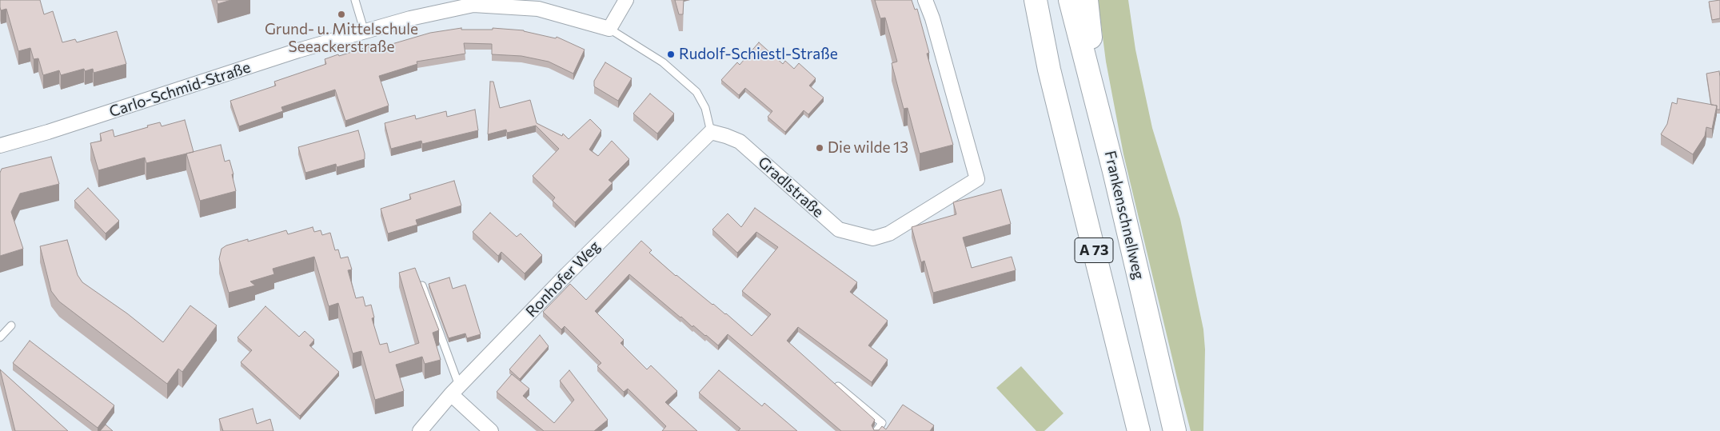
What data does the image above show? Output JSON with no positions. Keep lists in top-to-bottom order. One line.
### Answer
{"streets":{"highway":["Frankenschnellweg","A 73"],"street":["Carlo-Schmid-Straße","Gradlstraße","Ronhofer Weg"]},"crossings":[["Carlo-Schmid-Straße","Gradlstraße"],["Carlo-Schmid-Straße","Ronhofer Weg"],["Gradlstraße","Ronhofer Weg"]],"places":["Grund- u. Mittelschule Seeackerstraße","Rudolf-Schiestl-Straße","Die wilde 13"]}
